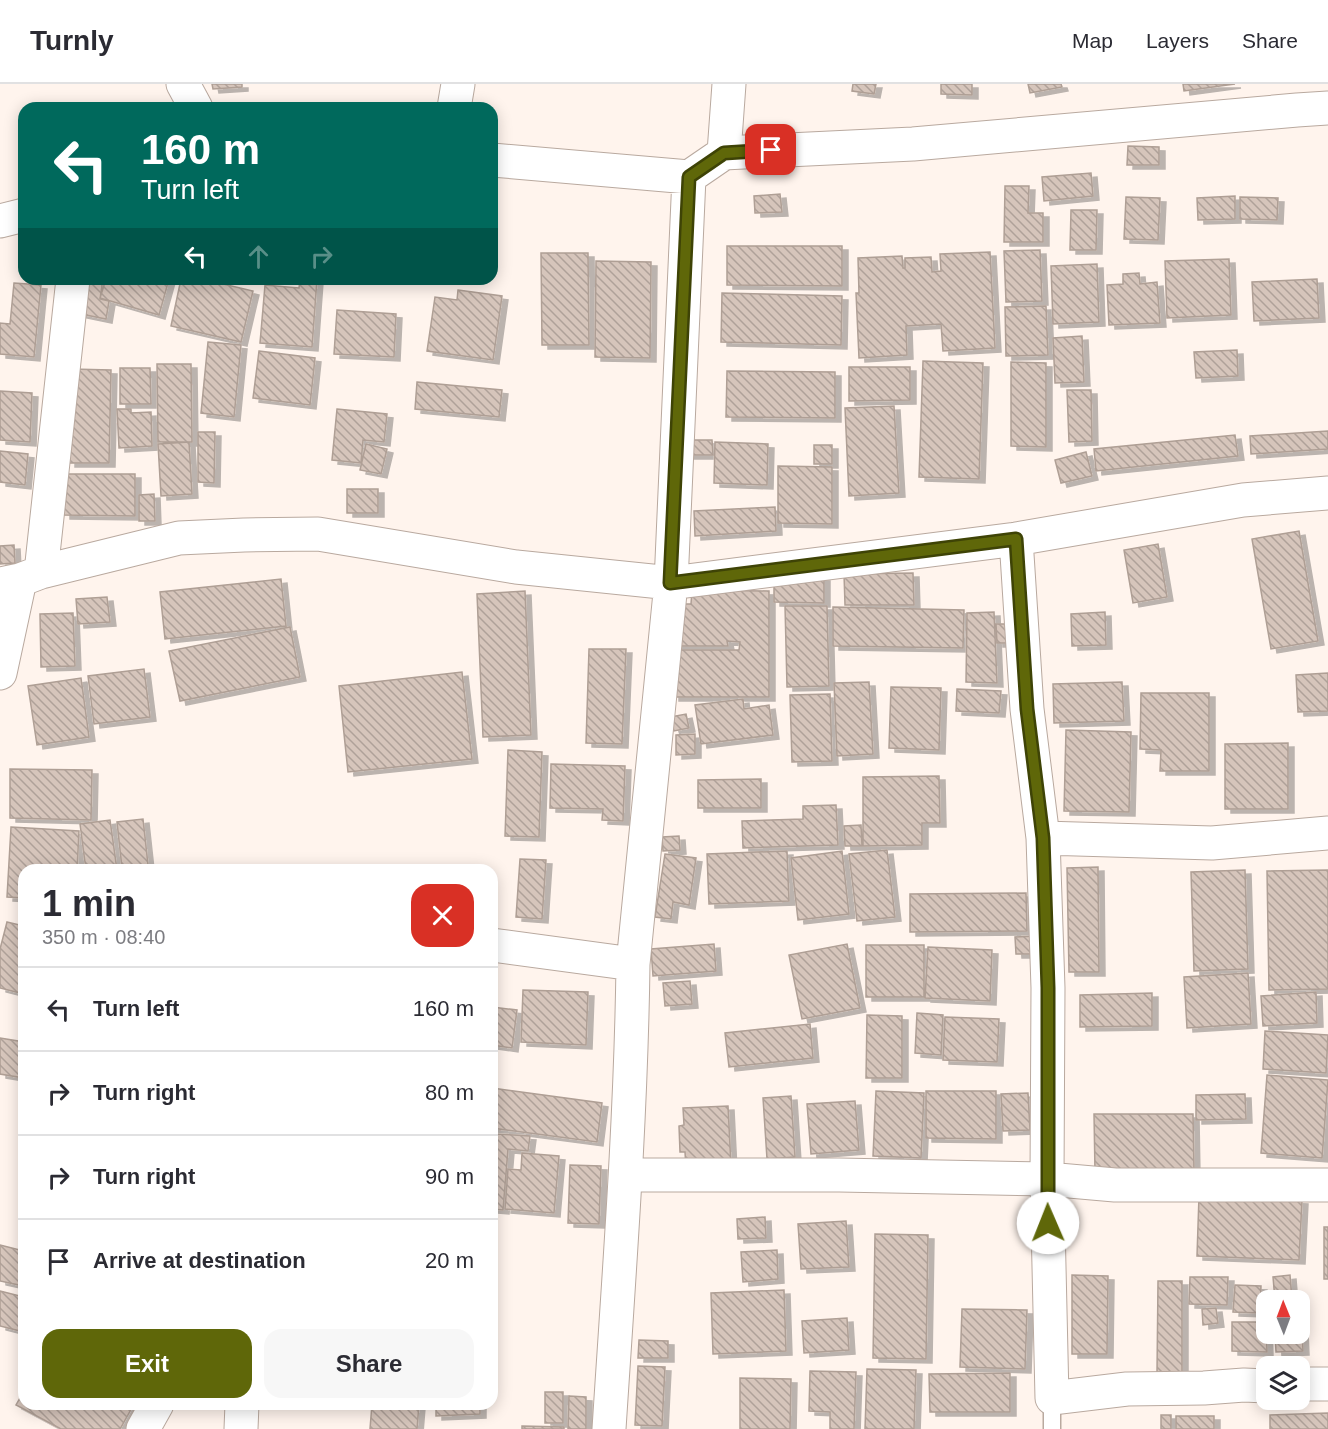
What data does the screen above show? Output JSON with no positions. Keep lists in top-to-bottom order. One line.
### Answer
{"north":"top","page":{"header":"Turnly","nav":["Map","Layers","Share"],"turn":["160 m","Turn left"],"heading":["1 min","350 m · 08:40"],"list":[{"name":"Turn left","value":"160 m"},{"name":"Turn right","value":"80 m"},{"name":"Turn right","value":"90 m"},{"name":"Arrive at destination","value":"20 m"}],"buttons":["Exit","Share"]}}
